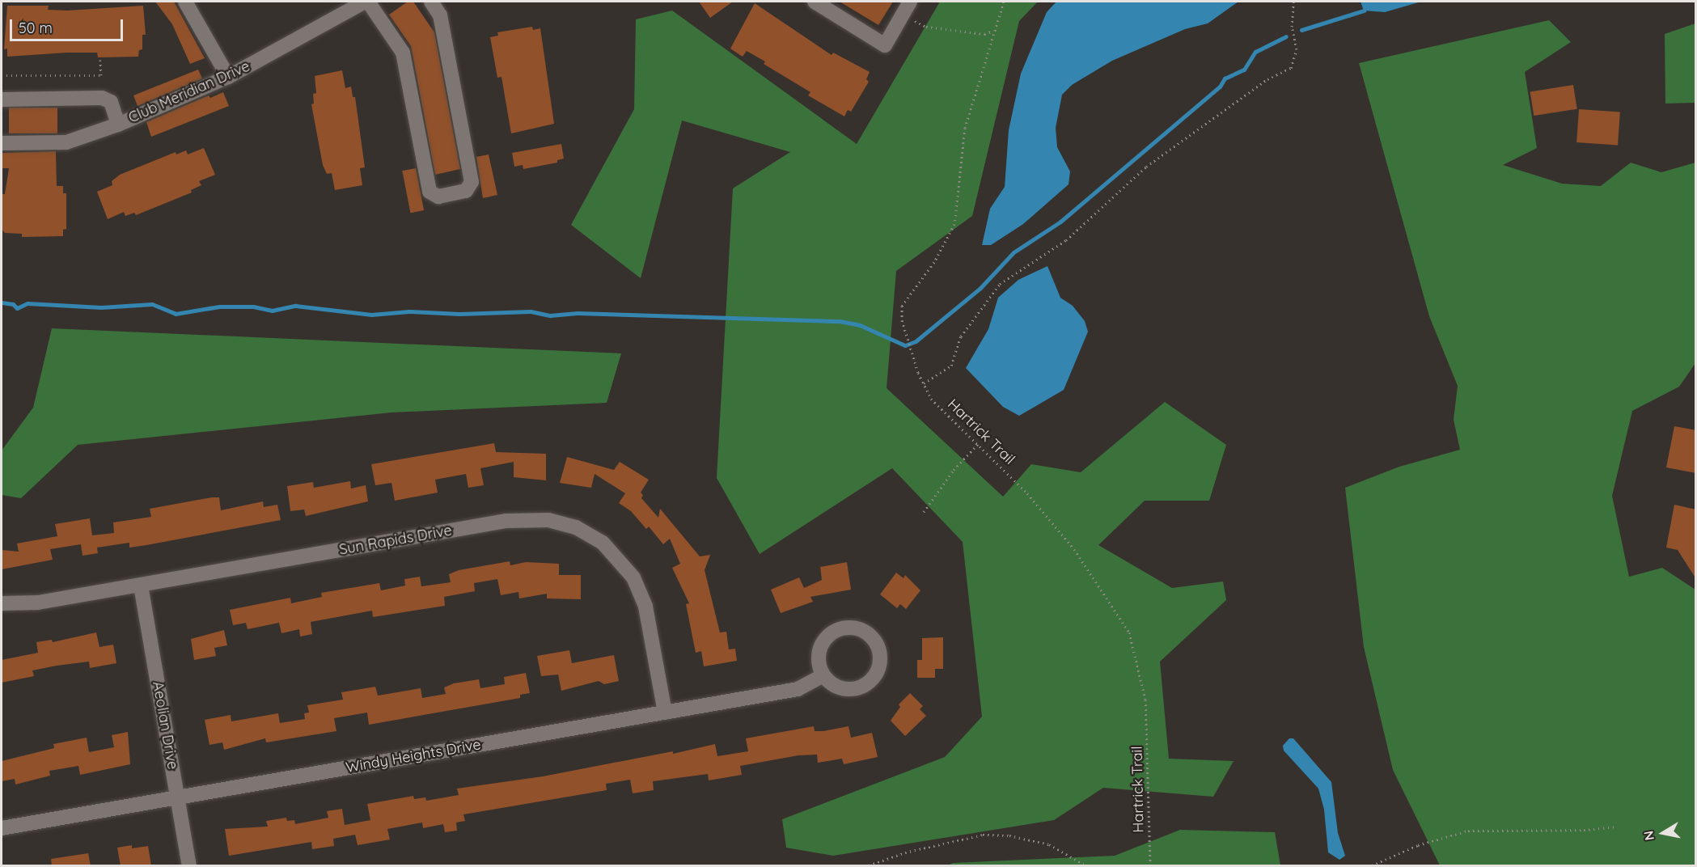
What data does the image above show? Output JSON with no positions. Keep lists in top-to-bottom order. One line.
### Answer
{"streets":{"street":["Club Meridian Drive","Sun Rapids Drive","Aeolian Drive","Windy Heights Drive"],"path":["Hartrick Trail"]},"crossings":[["Sun Rapids Drive","Aeolian Drive"],["Sun Rapids Drive","Windy Heights Drive"],["Aeolian Drive","Windy Heights Drive"]],"scale_bar":"50 m","north":"left"}
